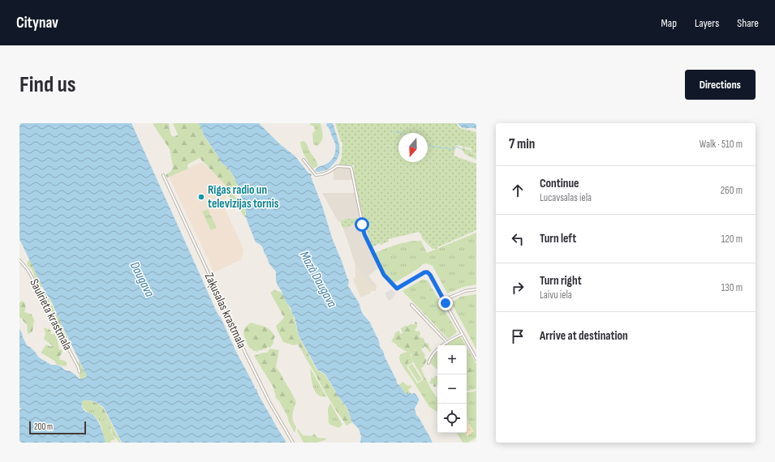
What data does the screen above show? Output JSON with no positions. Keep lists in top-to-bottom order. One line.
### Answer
{"streets":{"street":["Zaķusalas krastmala","Saulrieta krastmala"]},"water":["Daugava","Mazā Daugava"],"places":["Rīgas radio un televīzijas tornis"],"scale_bar":"200 m","north":"bottom","page":{"header":"Citynav","nav":["Map","Layers","Share"],"buttons":"Directions","title":"Find us","heading":["7 min","Walk · 510 m"],"list":[["Continue","Lucavsalas iela","260 m"],["Turn left","120 m"],["Turn right","Laivu iela","130 m"],"Arrive at destination"],"map_buttons":["+","−"],"scale":"200 m"}}
